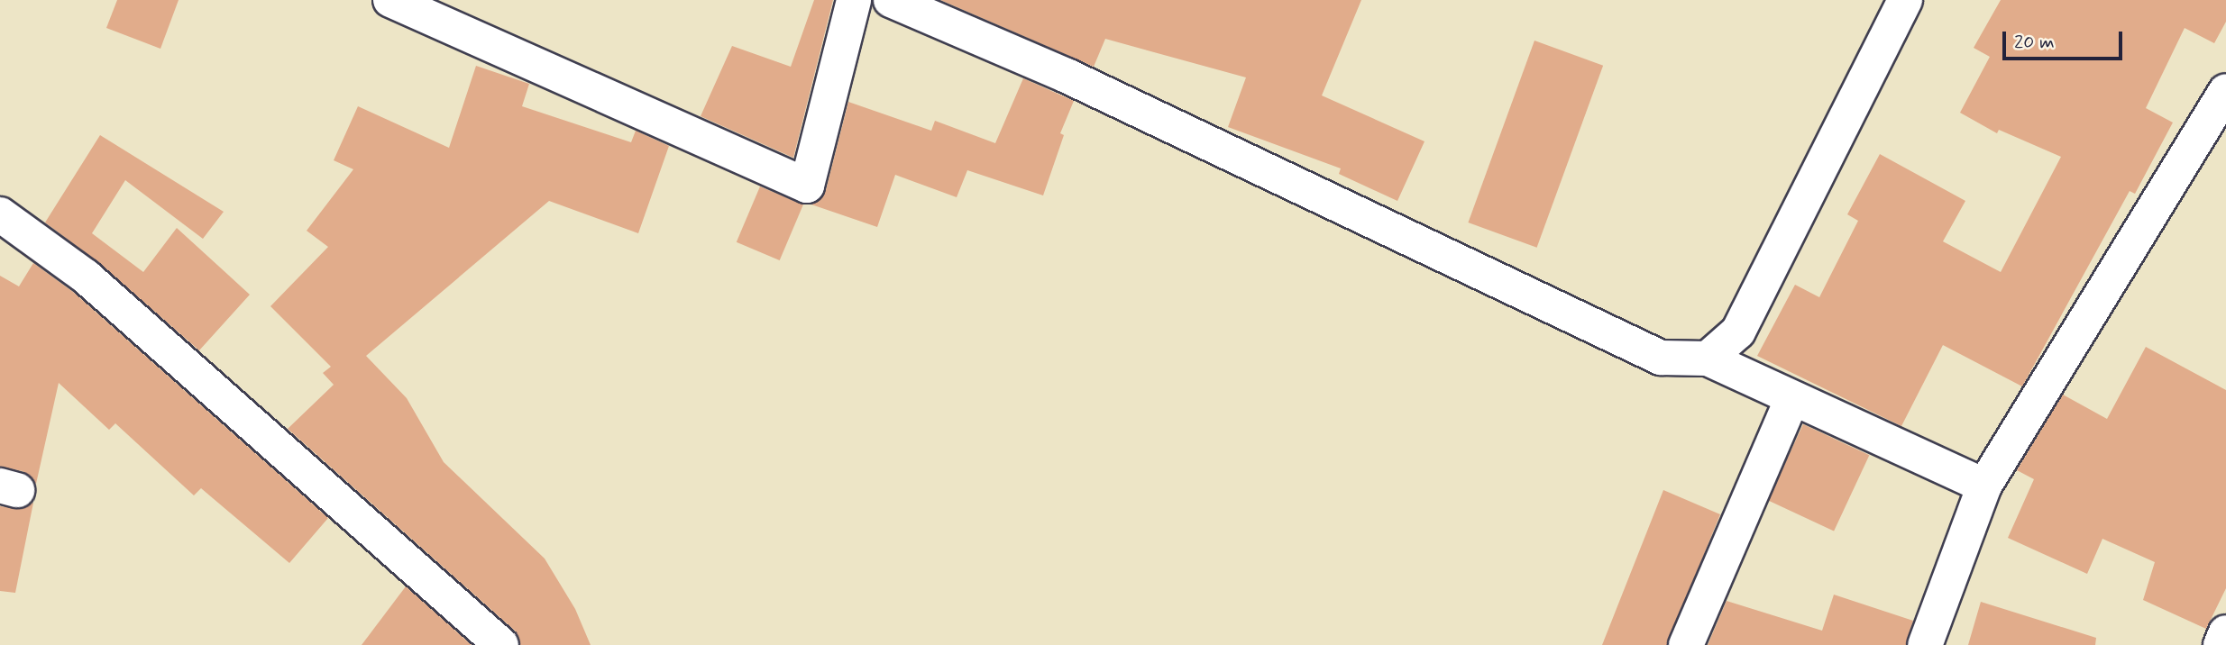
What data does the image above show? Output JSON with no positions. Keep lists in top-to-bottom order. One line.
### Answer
{"scale_bar":"20 m"}
